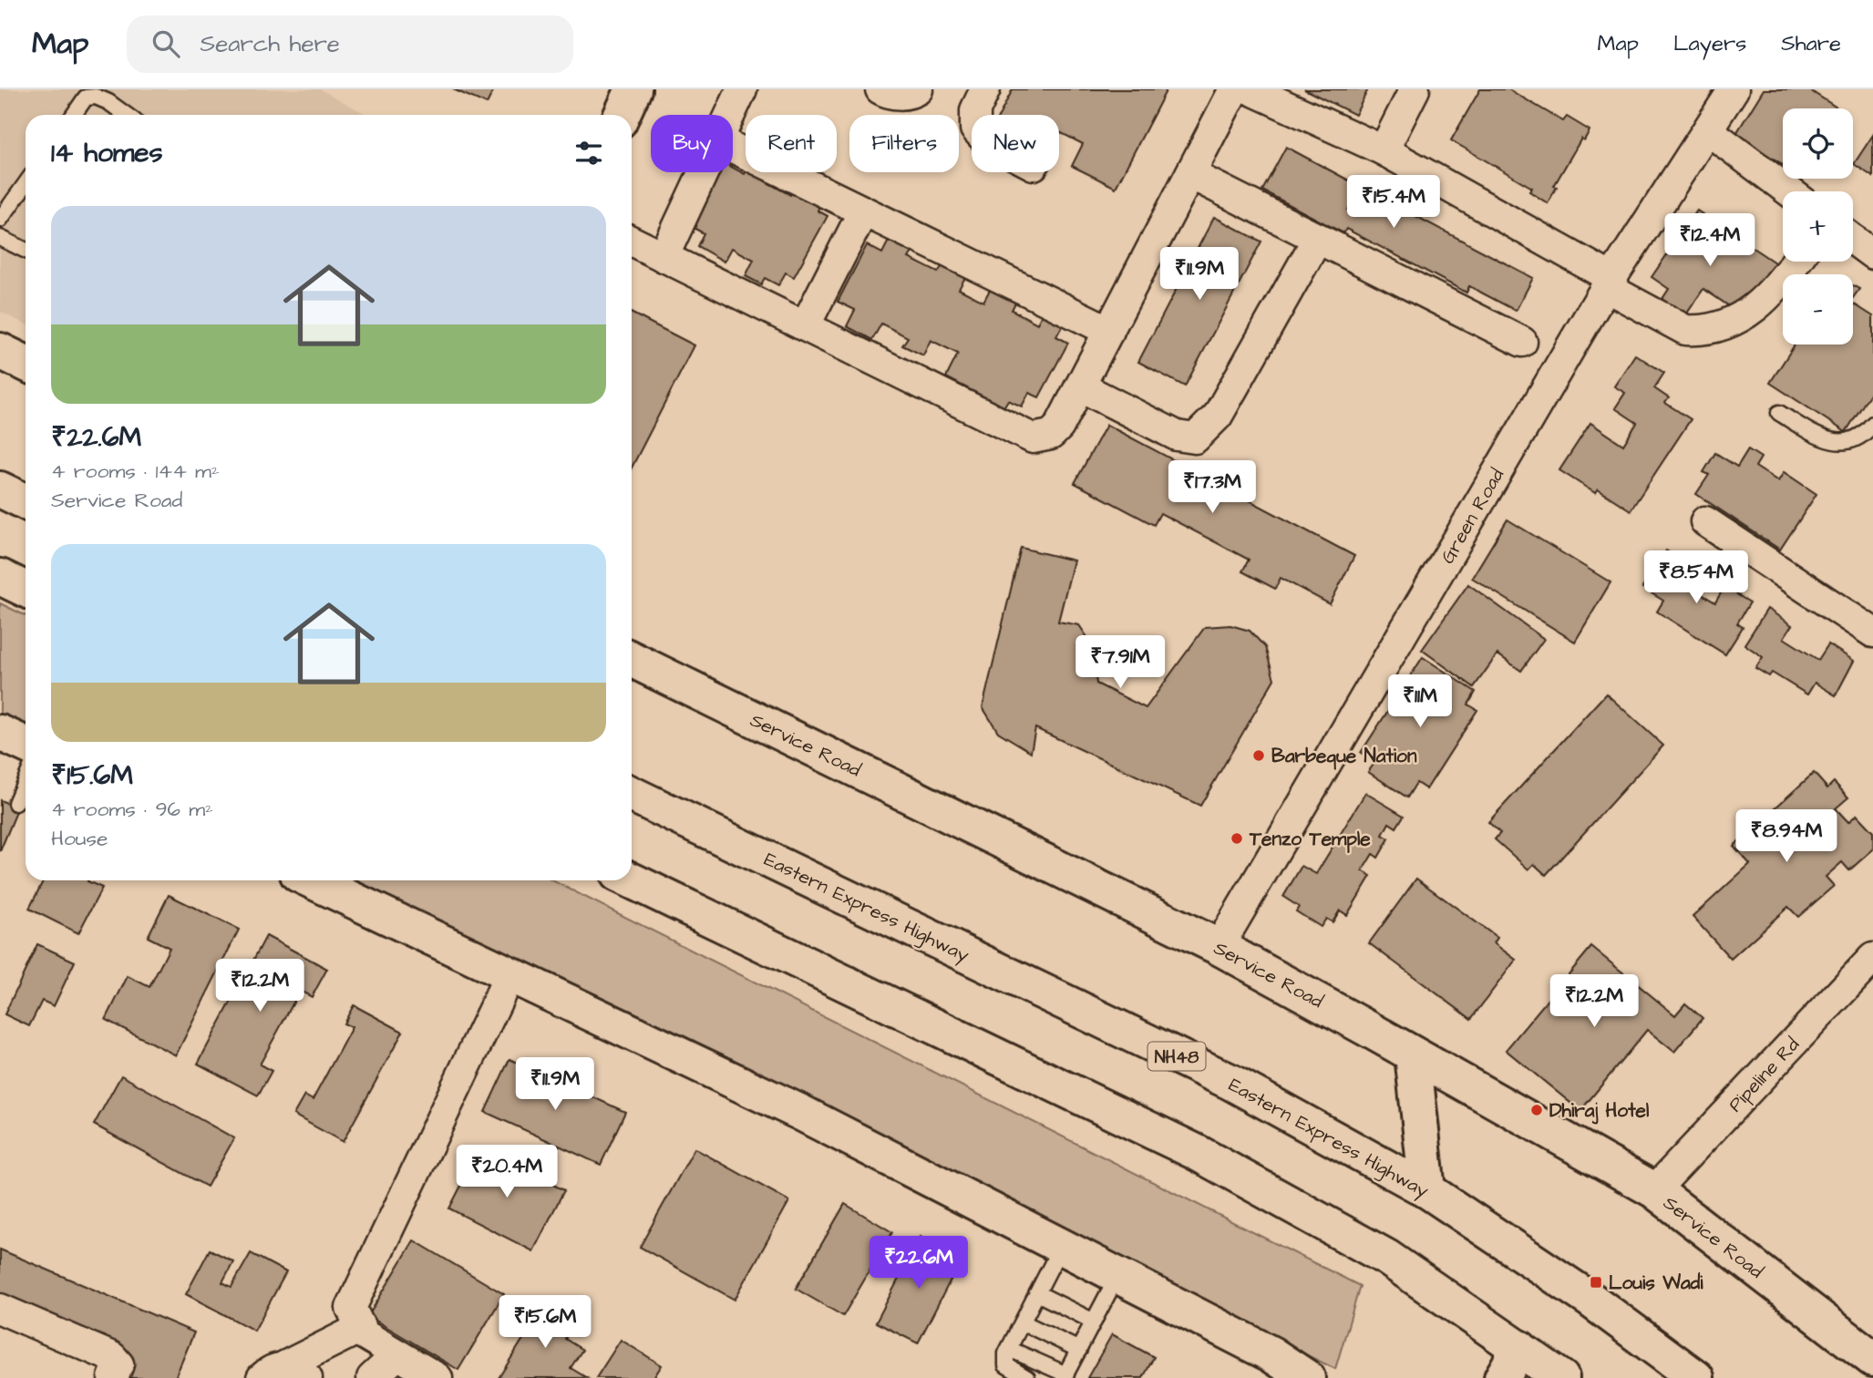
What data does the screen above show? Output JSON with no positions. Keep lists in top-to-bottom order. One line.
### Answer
{"streets":{"main road":["Service Road","Eastern Express Highway","NH48"],"street":["Green Road","Pipeline Rd"]},"crossings":[["Green Road","Service Road"],["Service Road","Pipeline Rd"]],"places":{"other":["Barbeque Nation","Tenzo Temple","Dhiraj Hotel"],"transit":["Louis Wadi"]},"page":{"header":"Map","search":"Search here","nav":["Map","Layers","Share"],"map_buttons":["+","−"],"chip":["Buy","Rent","Filters","New"],"heading":"14 homes","price":["₹15.4M","₹12.4M","₹11.9M","₹17.3M","₹8.54M","₹7.91M","₹11M","₹8.94M","₹12.2M","₹12.2M","₹11.9M","₹20.4M","₹22.6M","₹15.6M"],"list":[{"name":"₹22.6M","note":"4 rooms · 144 m² · Service Road"},{"name":"₹15.6M","note":"4 rooms · 96 m² · House"}]}}
